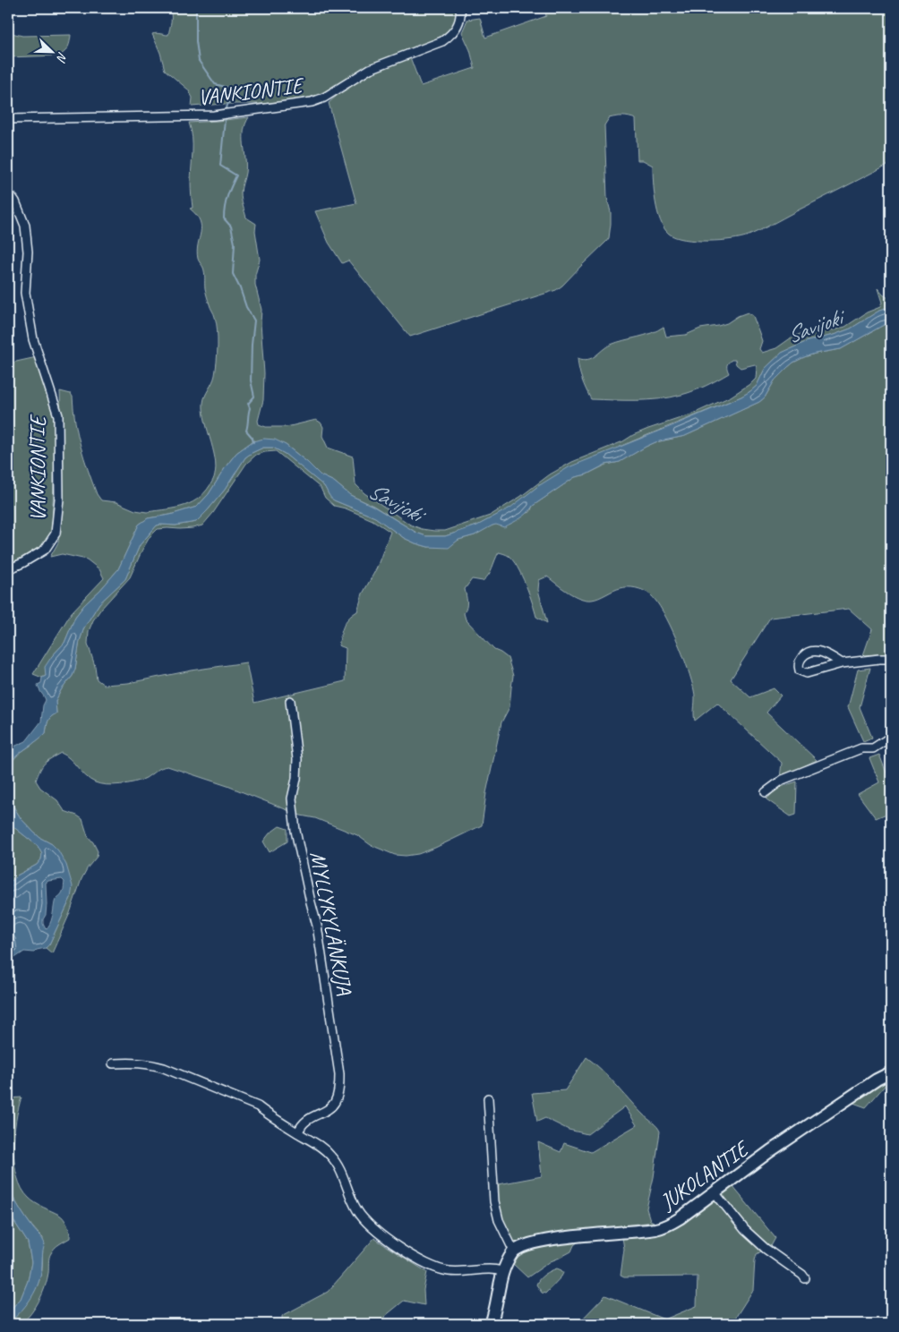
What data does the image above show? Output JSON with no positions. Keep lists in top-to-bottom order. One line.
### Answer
{"streets":{"street":["VANKIONTIE","MYLLYKYLÄNKUJA","JUKOLANTIE"]},"water":["Savijoki"],"north":"bottom right"}
